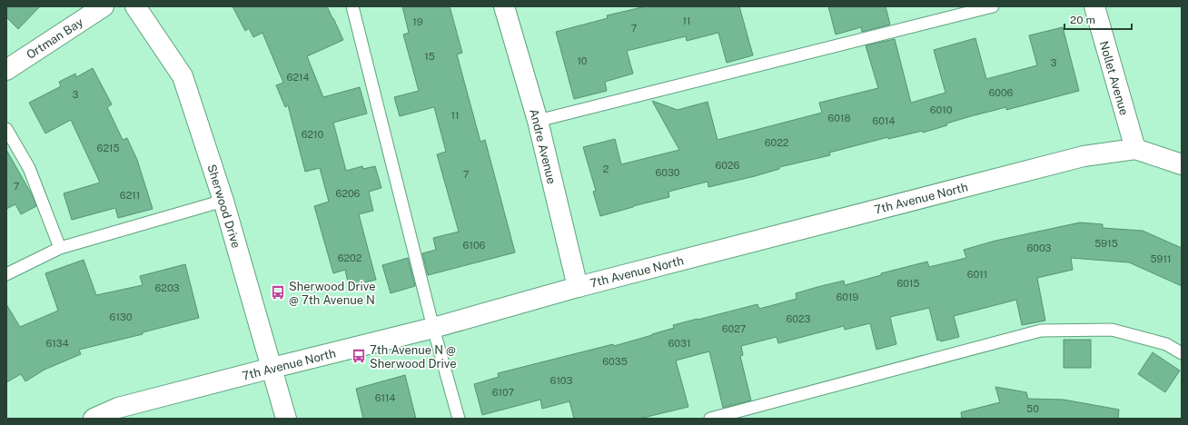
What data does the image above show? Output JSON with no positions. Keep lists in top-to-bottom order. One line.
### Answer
{"streets":{"street":["Ortman Bay","Nollet Avenue","Andre Avenue","7th Avenue North","Sherwood Drive"]},"crossings":[["Nollet Avenue","7th Avenue North"],["Andre Avenue","7th Avenue North"],["7th Avenue North","Sherwood Drive"]],"places":{"bus stop":["Sherwood Drive @ 7th Avenue N","7th Avenue N @ Sherwood Drive"]},"house_numbers":["11","19","7","15","10","3","6214","6006","3","6010","11","6018","6014","6210","6022","6215","6026","2","6030","7","7","6206","6211","5915","6106","6003","6202","5911","6011","6015","6203","6019","6130","6023","6027","6134","6031","6035","6103","6107","6114","50"],"scale_bar":"20 m"}
